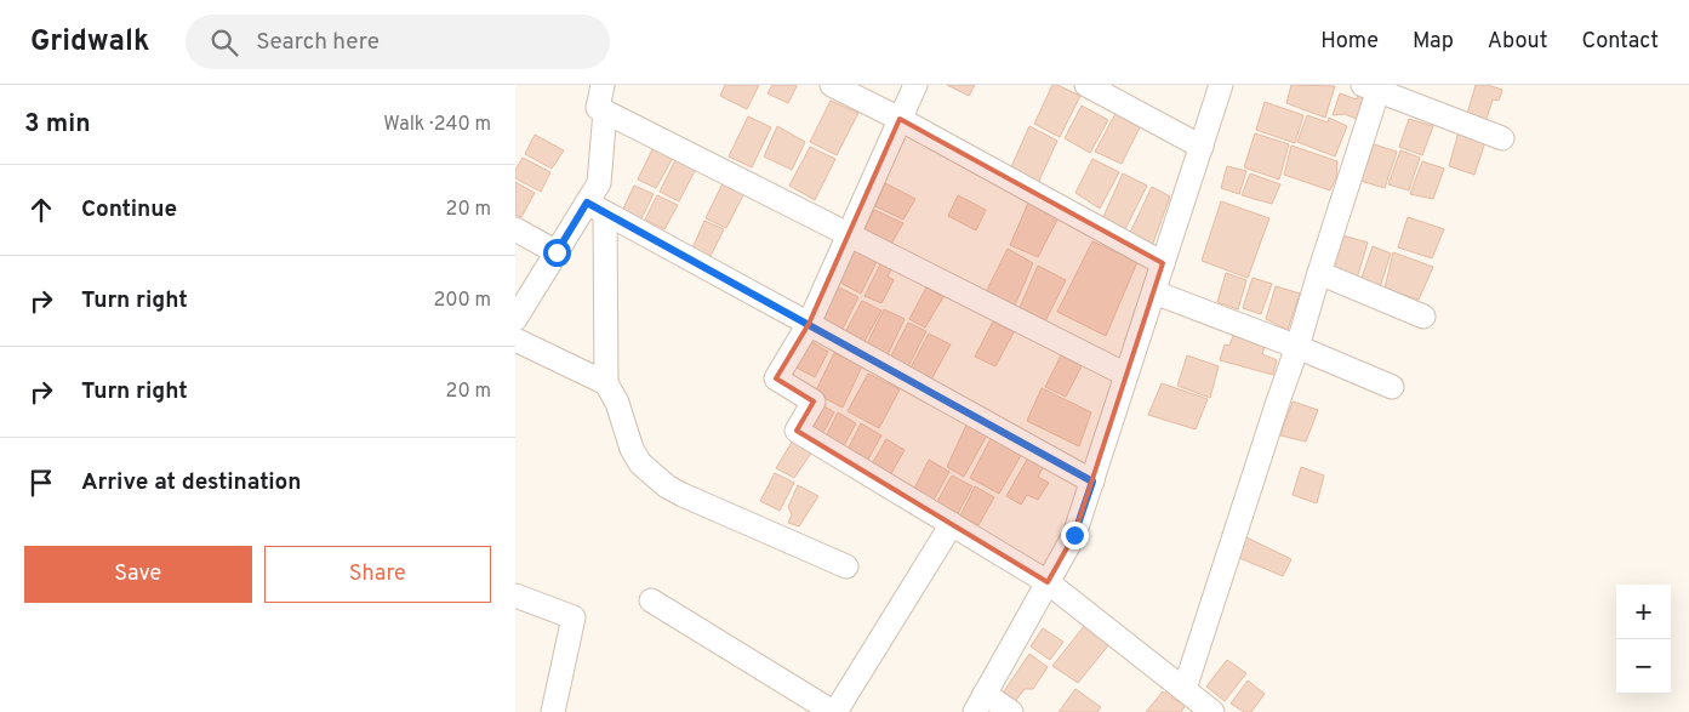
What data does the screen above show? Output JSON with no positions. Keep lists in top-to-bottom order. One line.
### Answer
{"page":{"header":"Gridwalk","search":"Search here","nav":["Home","Map","About","Contact"],"heading":["3 min","Walk · 240 m"],"list":[["Continue","20 m"],["Turn right","200 m"],["Turn right","20 m"],"Arrive at destination"],"buttons":["Save","Share"],"map_buttons":["+","−"]}}
